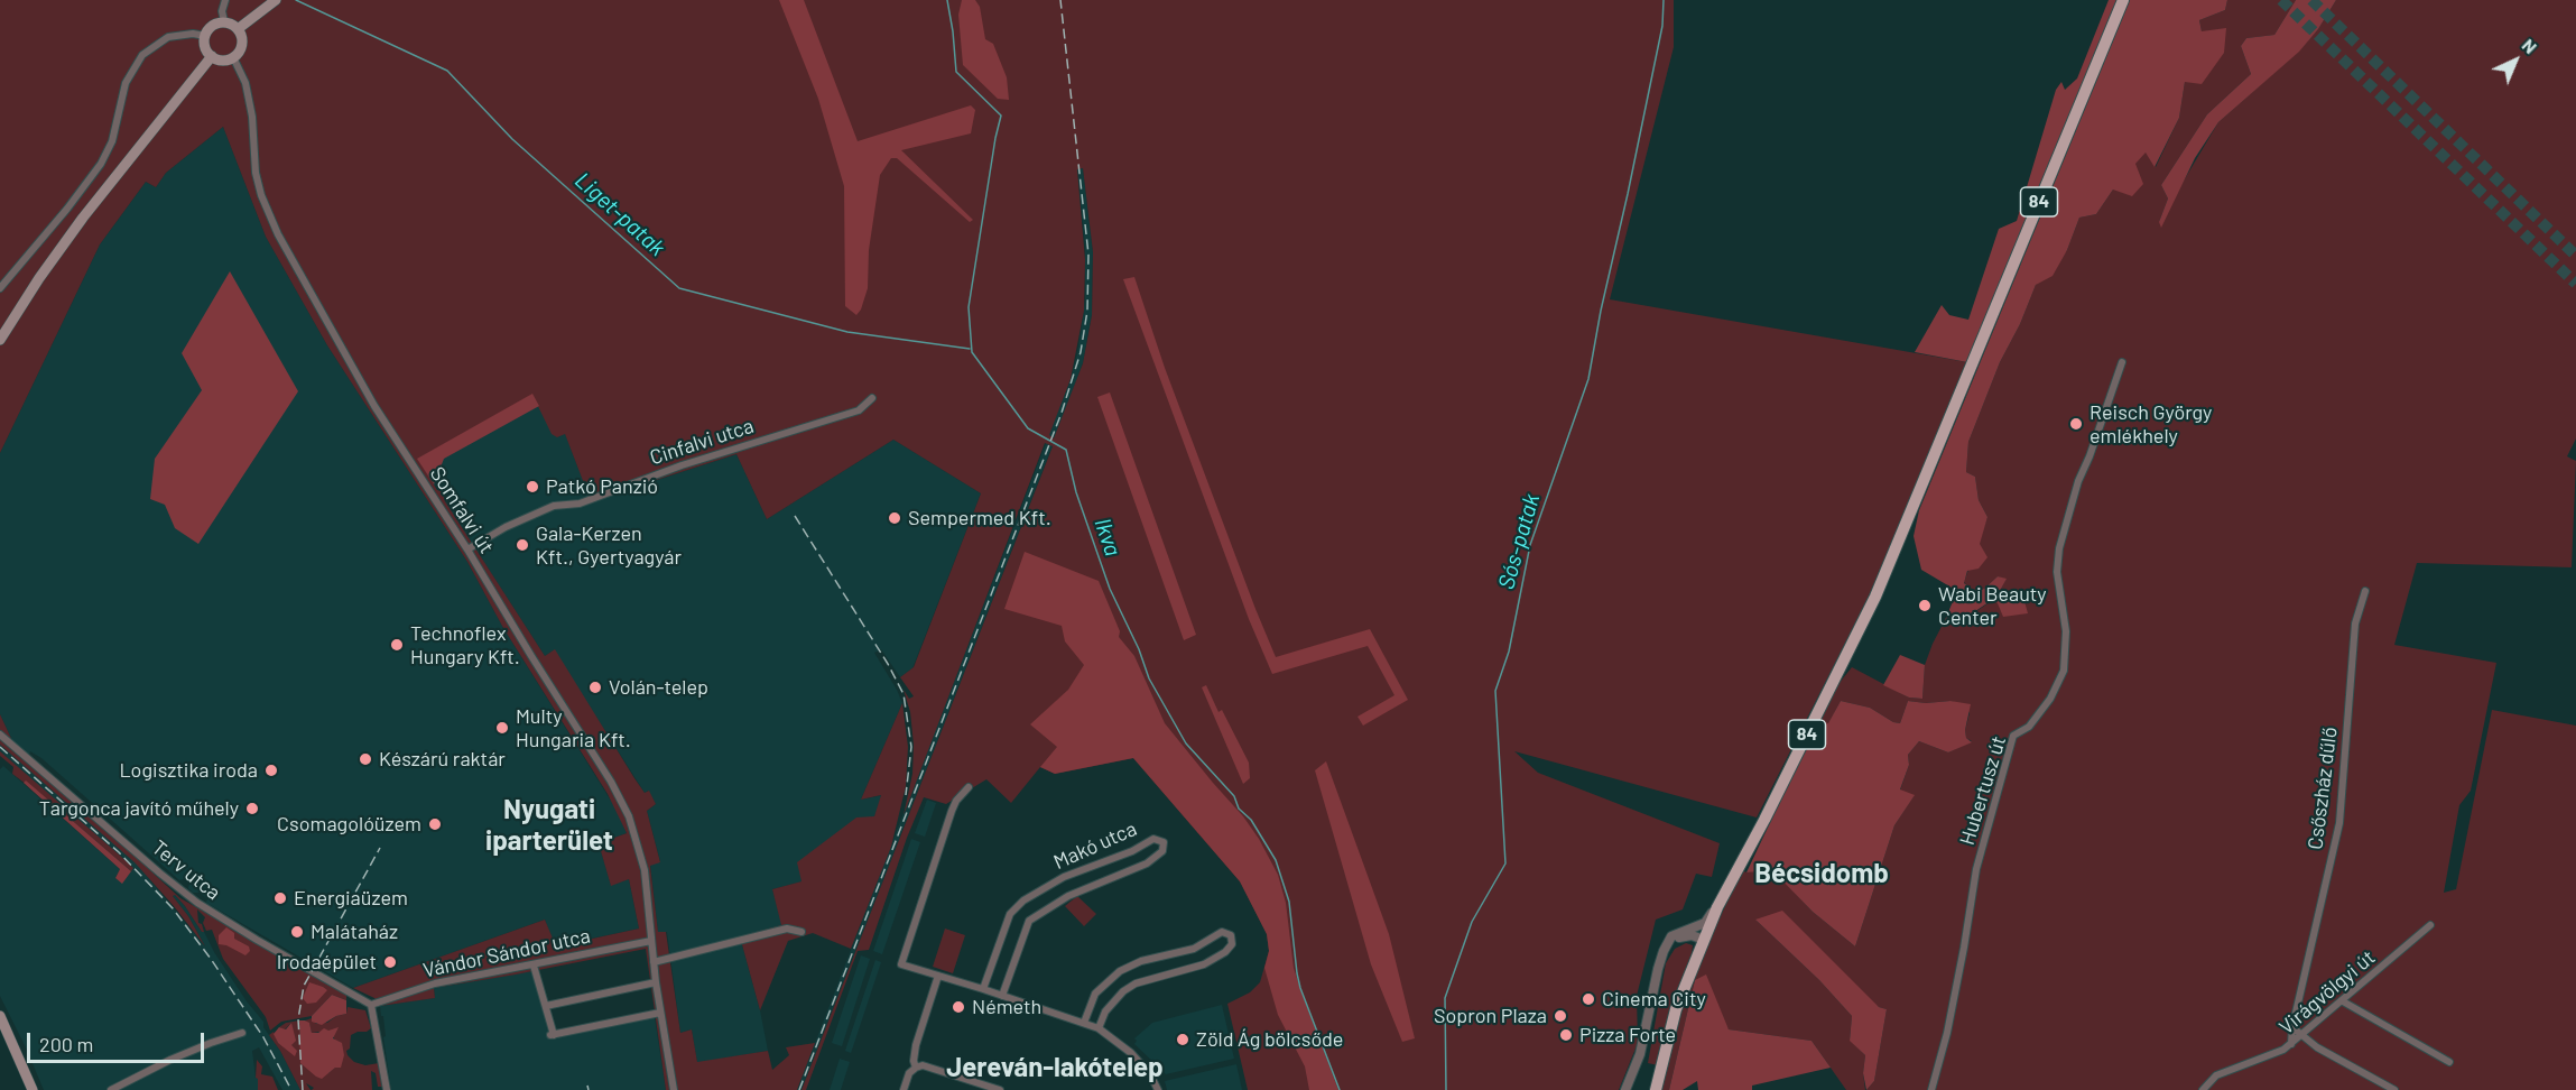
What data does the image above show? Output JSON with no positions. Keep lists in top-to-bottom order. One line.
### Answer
{"streets":{"main road":["84"],"street":["Cinfalvi utca","Somfalvi út","Csőszház dűlő","Hubertusz út","Makó utca","Terv utca","Vándor Sándor utca","Virágvölgyi út"]},"crossings":[["Cinfalvi utca","Somfalvi út"],["Somfalvi út","Vándor Sándor utca"],["Csőszház dűlő","Virágvölgyi út"],["Terv utca","Vándor Sándor utca"]],"districts":["Nyugati iparterület","Bécsidomb","Jereván-lakótelep"],"water":["Liget-patak","Ikva","Sós-patak"],"places":["Reisch György emlékhely","Patkó Panzió","Sempermed Kft.","Gala-Kerzen Kft., Gyertyagyár","Wabi Beauty Center","Technoflex Hungary Kft.","Volán-telep","Multy Hungaria Kft.","Készárú raktár","Logisztika iroda","Targonca javító műhely","Csomagolóüzem","Energiaüzem","Malátaház","Irodaépület","Cinema City","Németh","Sopron Plaza","Pizza Forte","Zöld Ág bölcsőde"],"scale_bar":"200 m","north":"top right"}
